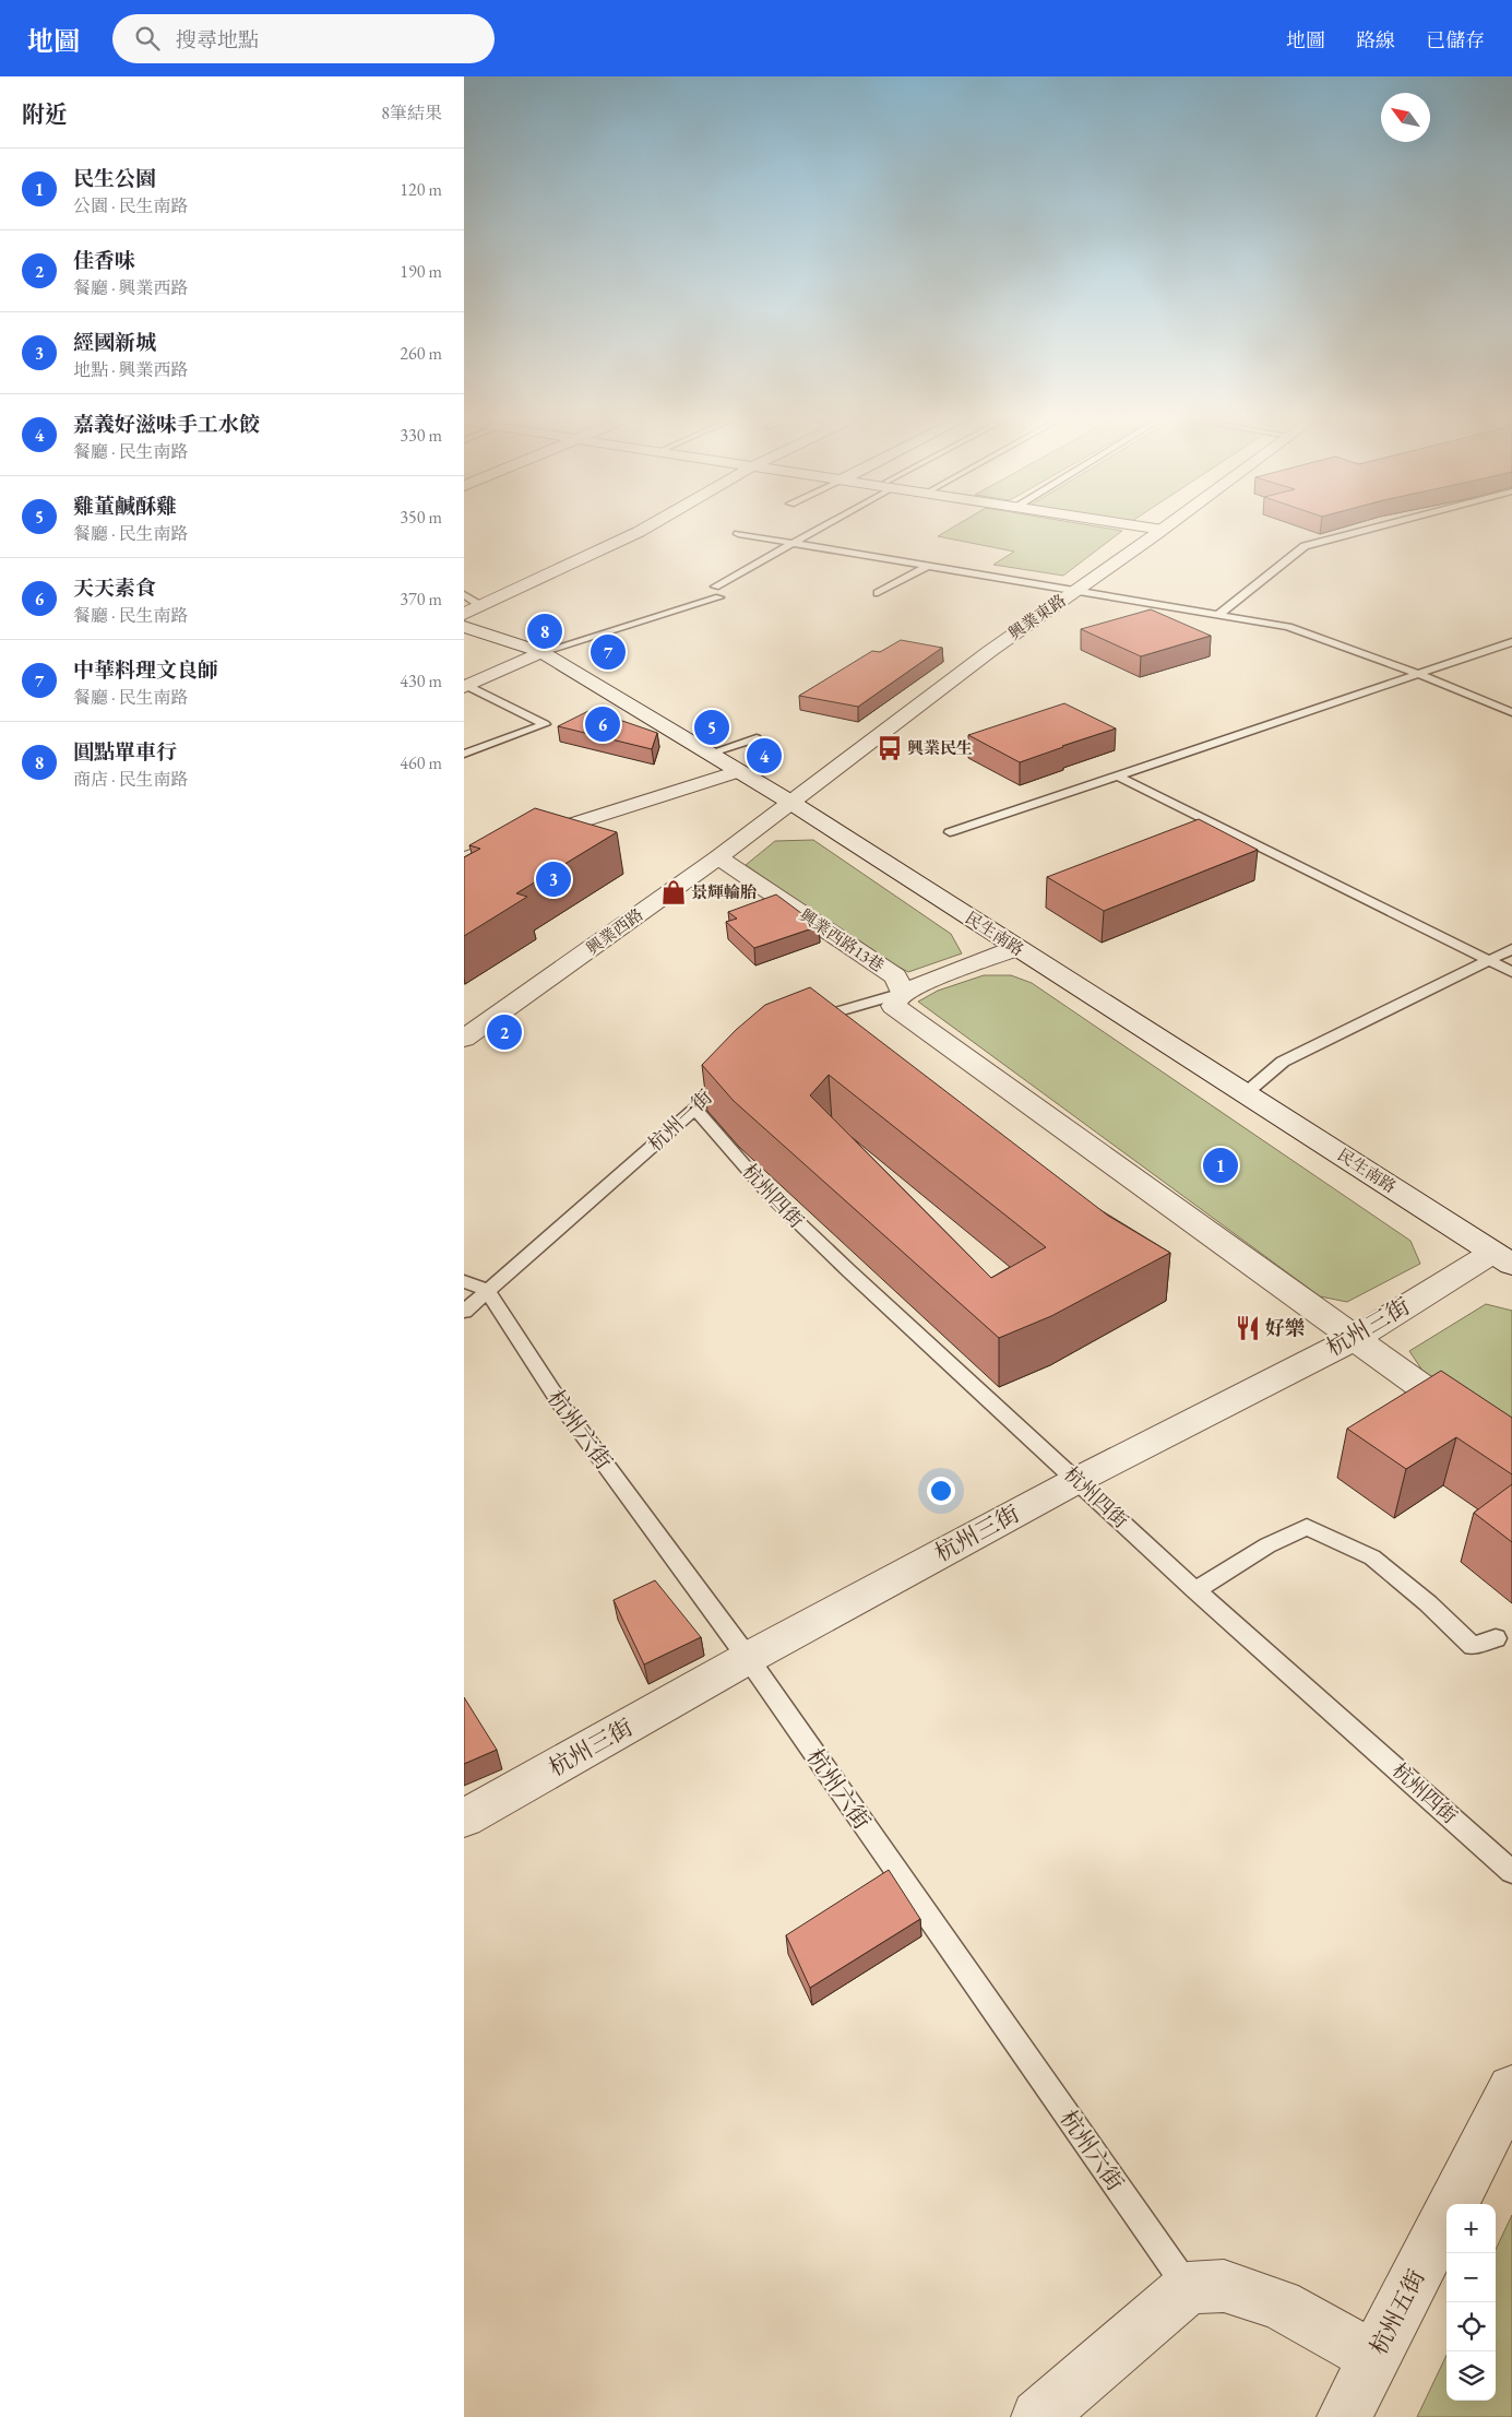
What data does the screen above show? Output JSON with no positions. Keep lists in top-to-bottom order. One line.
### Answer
{"streets":{"street":["興業東路","興業西路","民生南路","興業西路13巷","杭州三街","杭州五街"],"lane":["杭州一街","杭州四街","杭州六街"]},"crossings":[["興業東路","興業西路"],["興業東路","民生南路"],["興業西路","民生南路"],["興業西路","興業西路13巷"],["民生南路","杭州三街"],["杭州一街","杭州四街"],["杭州一街","杭州六街"],["杭州四街","杭州三街"],["杭州三街","杭州六街"]],"places":{"bus stop":["興業民生"],"shop":["景輝輪胎"],"restaurant":["好樂"]},"north":"top left","page":{"header":"地圖","search":"搜尋地點","nav":["地圖","路線","已儲存"],"heading":["附近","8筆結果"],"list":[{"mark":"1","name":"民生公園","note":"公園 · 民生南路","value":"120 m"},{"mark":"2","name":"佳香味","note":"餐廳 · 興業西路","value":"190 m"},{"mark":"3","name":"經國新城","note":"地點 · 興業西路","value":"260 m"},{"mark":"4","name":"嘉義好滋味手工水餃","note":"餐廳 · 民生南路","value":"330 m"},{"mark":"5","name":"雞董鹹酥雞","note":"餐廳 · 民生南路","value":"350 m"},{"mark":"6","name":"天天素食","note":"餐廳 · 民生南路","value":"370 m"},{"mark":"7","name":"中華料理文良師","note":"餐廳 · 民生南路","value":"430 m"},{"mark":"8","name":"圓點單車行","note":"商店 · 民生南路","value":"460 m"}],"pins":["8","7","6","5","4","3","2","1"],"map_buttons":["+","−"]}}
